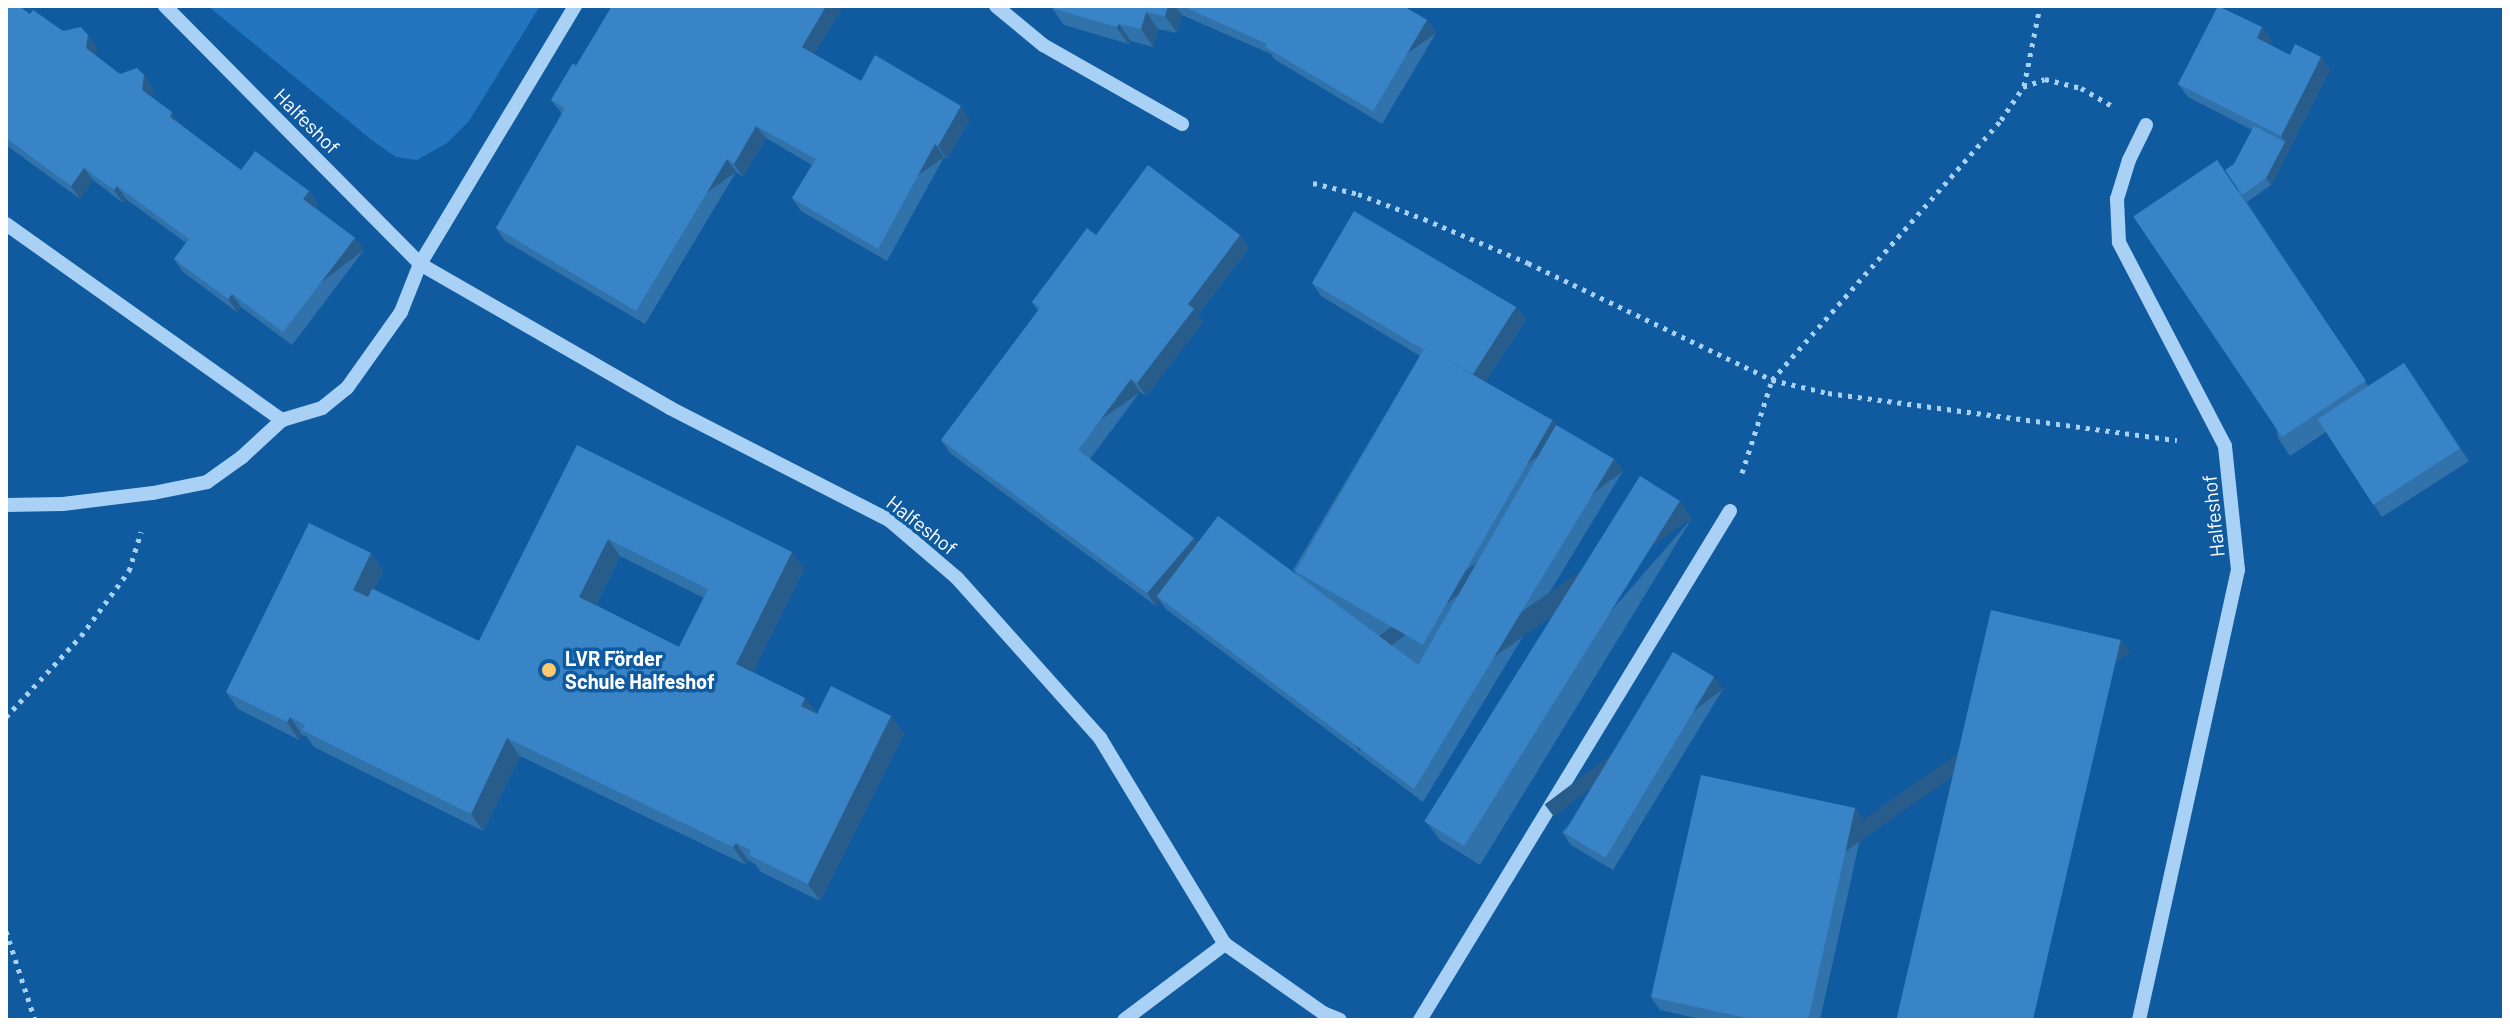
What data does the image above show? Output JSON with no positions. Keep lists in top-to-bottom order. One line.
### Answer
{"streets":{"street":["Halfeshof"]},"places":["LVR Förder Schule Halfeshof"]}
